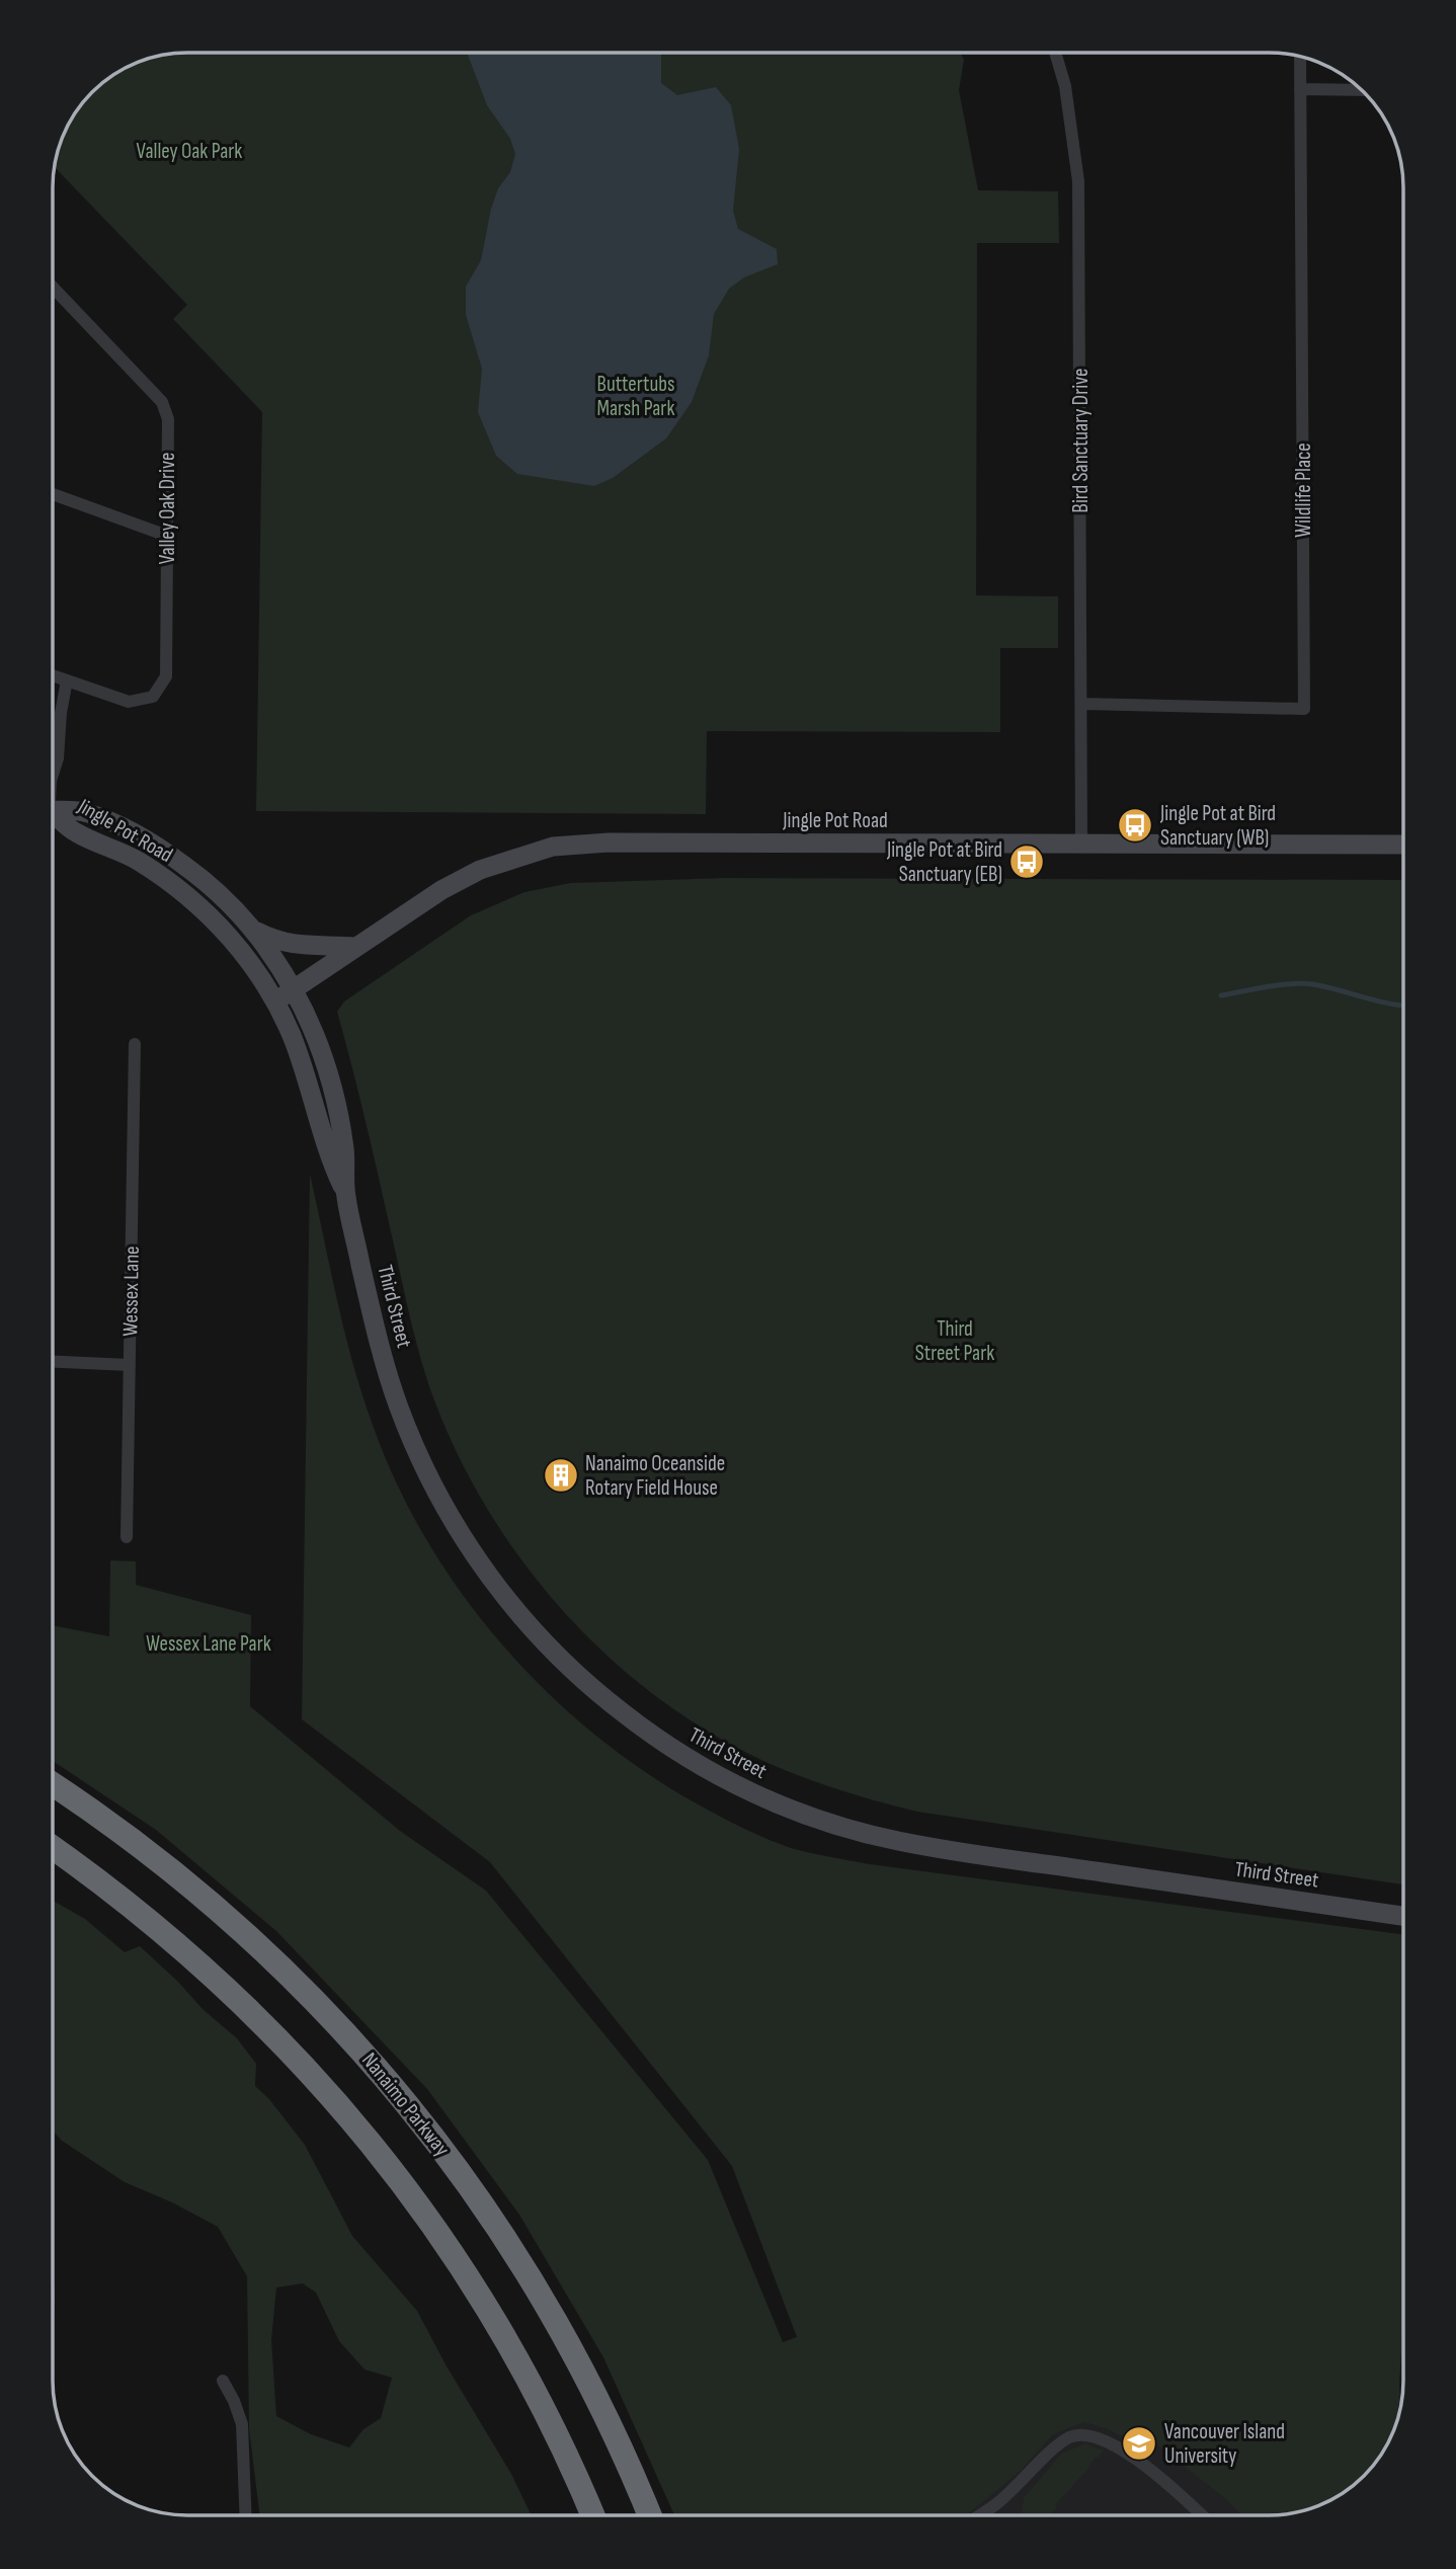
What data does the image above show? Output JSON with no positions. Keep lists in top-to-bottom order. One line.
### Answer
{"streets":{"highway":["Nanaimo Parkway"],"main road":["Jingle Pot Road","Third Street"],"street":["Bird Sanctuary Drive","Wildlife Place","Valley Oak Drive","Wessex Lane"]},"crossings":[["Bird Sanctuary Drive","Wildlife Place"],["Bird Sanctuary Drive","Jingle Pot Road"],["Jingle Pot Road","Third Street"]],"parks":["Valley Oak Park","Buttertubs Marsh Park","Third Street Park","Wessex Lane Park"],"places":{"bus stop":["Jingle Pot at Bird Sanctuary (WB)","Jingle Pot at Bird Sanctuary (EB)"],"building":["Nanaimo Oceanside Rotary Field House"],"school or university":["Vancouver Island University"]}}
